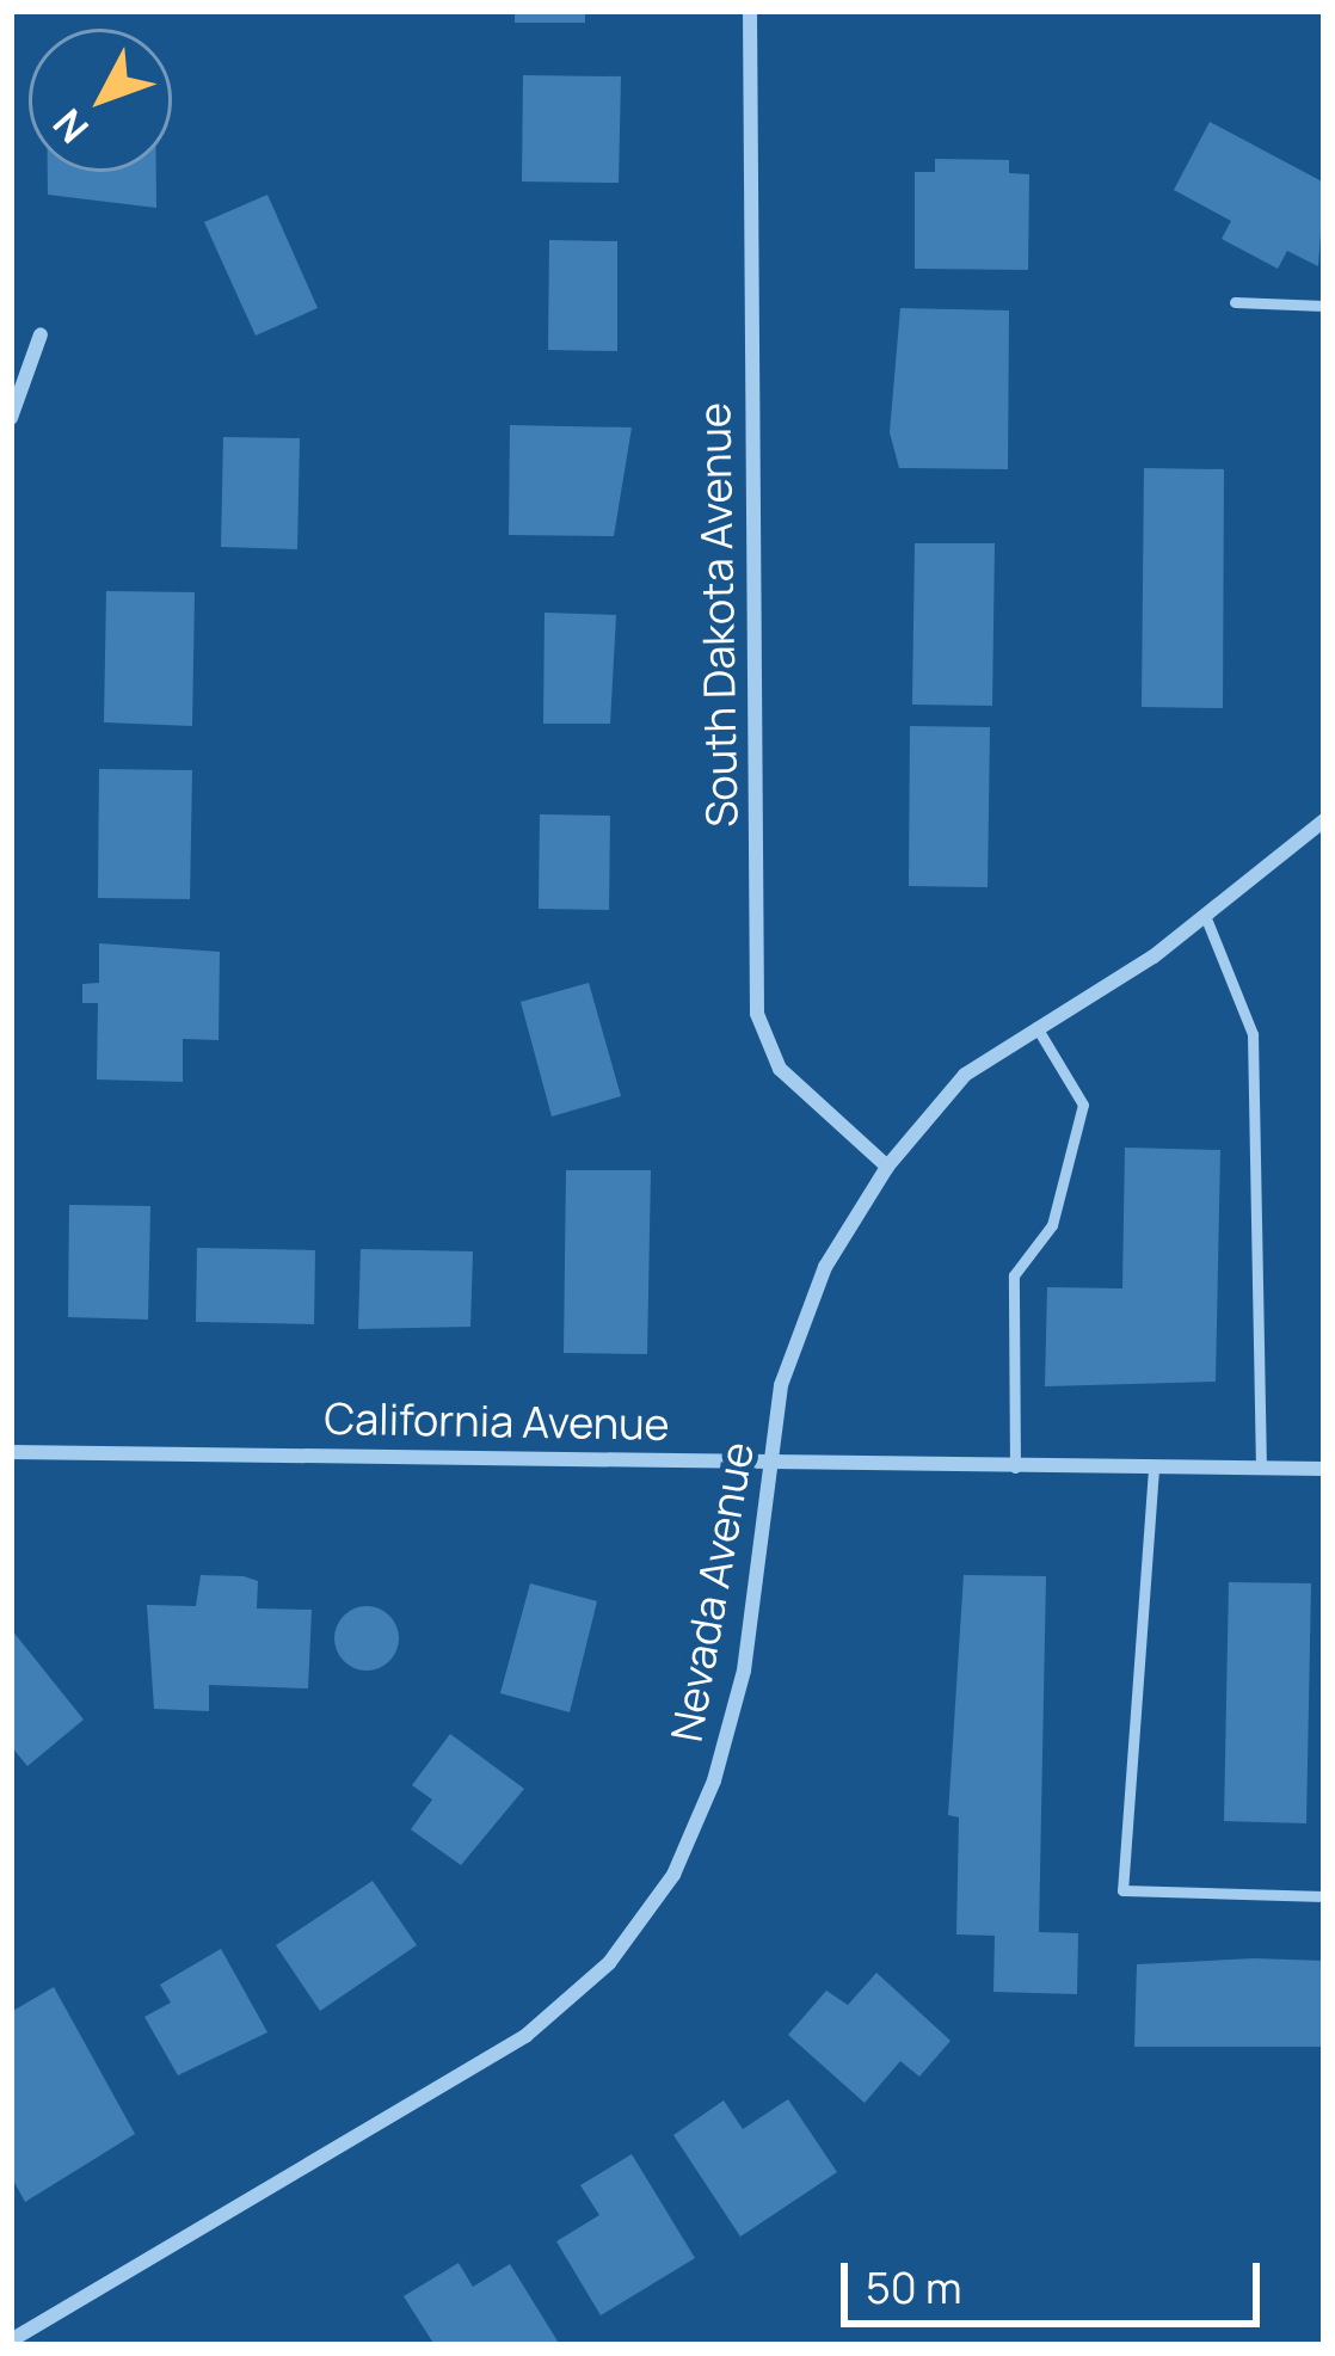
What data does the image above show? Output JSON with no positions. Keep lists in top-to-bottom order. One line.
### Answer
{"streets":{"street":["South Dakota Avenue","California Avenue","Nevada Avenue"]},"crossings":[["South Dakota Avenue","Nevada Avenue"],["California Avenue","Nevada Avenue"]],"scale_bar":"50 m","north":"bottom left"}
